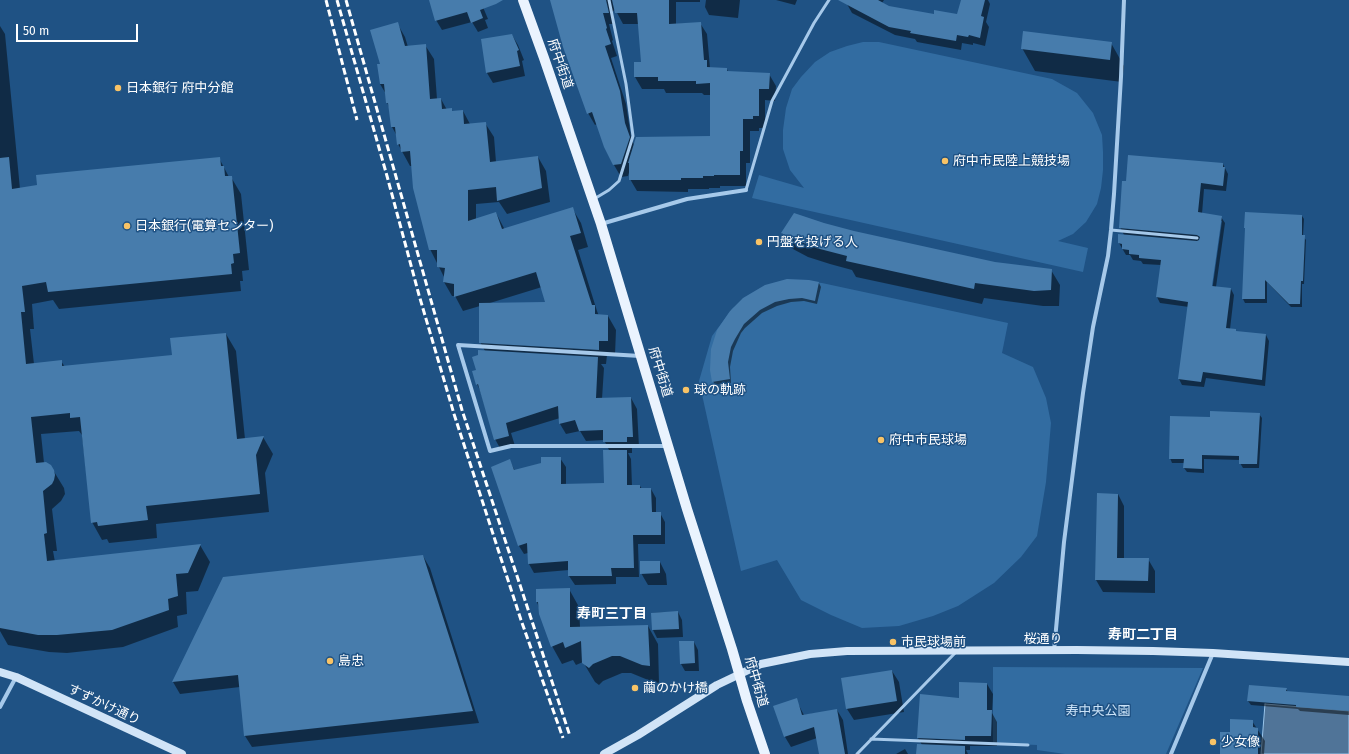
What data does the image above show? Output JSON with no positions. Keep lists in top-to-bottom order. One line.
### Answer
{"streets":{"main road":["府中街道"],"street":["桜通り","すずかけ通り"]},"crossings":[["府中街道","桜通り"]],"districts":["寿町三丁目","寿町二丁目"],"parks":["寿中央公園"],"places":["日本銀行 府中分館","府中市民陸上競技場","日本銀行(電算センター)","円盤を投げる人","球の軌跡","府中市民球場","市民球場前","島忠","繭のかけ橋","少女像"],"scale_bar":"50 m"}
